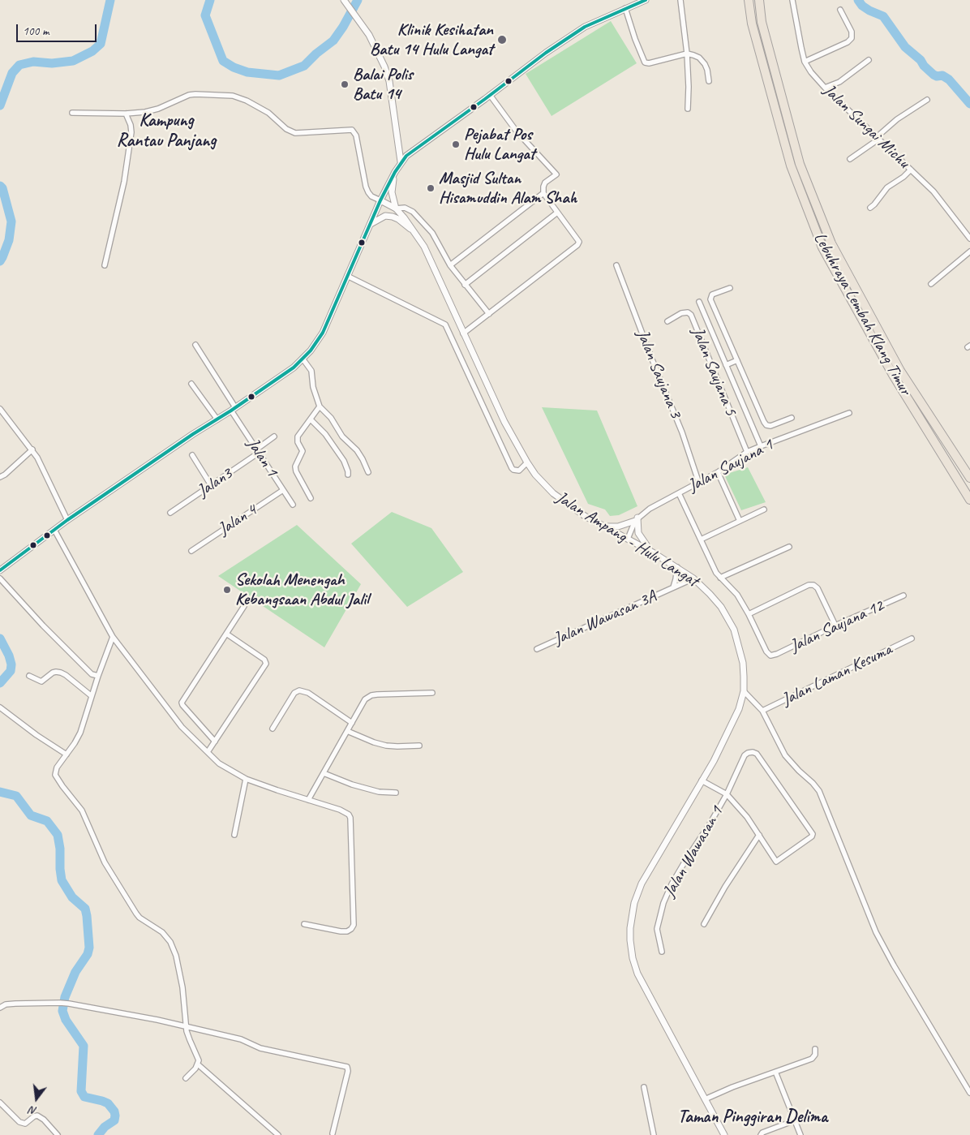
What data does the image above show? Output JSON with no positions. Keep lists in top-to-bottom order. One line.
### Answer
{"streets":{"highway":["Lebuhraya Lembah Klang Timur"],"street":["Jalan Sungai Michu","Jalan Saujana 5","Jalan Saujana 3","Jalan 1","Jalan Saujana 1","Jalan3","Jalan 4","Jalan Ampang - Hulu Langat","Jalan Wawasan 3A","Jalan Saujana 12","Jalan Laman Kesuma","Jalan Wawasan 1"]},"crossings":[["Jalan Saujana 5","Jalan Saujana 1"],["Jalan Saujana 3","Jalan Saujana 1"],["Jalan 1","Jalan3"],["Jalan 1","Jalan 4"],["Jalan Ampang - Hulu Langat","Jalan Wawasan 3A"]],"districts":["Kampung Rantau Panjang","Taman Pinggiran Delima"],"places":["Klinik Kesihatan Batu 14 Hulu Langat","Balai Polis Batu 14","Pejabat Pos Hulu Langat","Masjid Sultan Hisamuddin Alam Shah","Sekolah Menengah Kebangsaan Abdul Jalil"],"scale_bar":"100 m","north":"bottom"}
